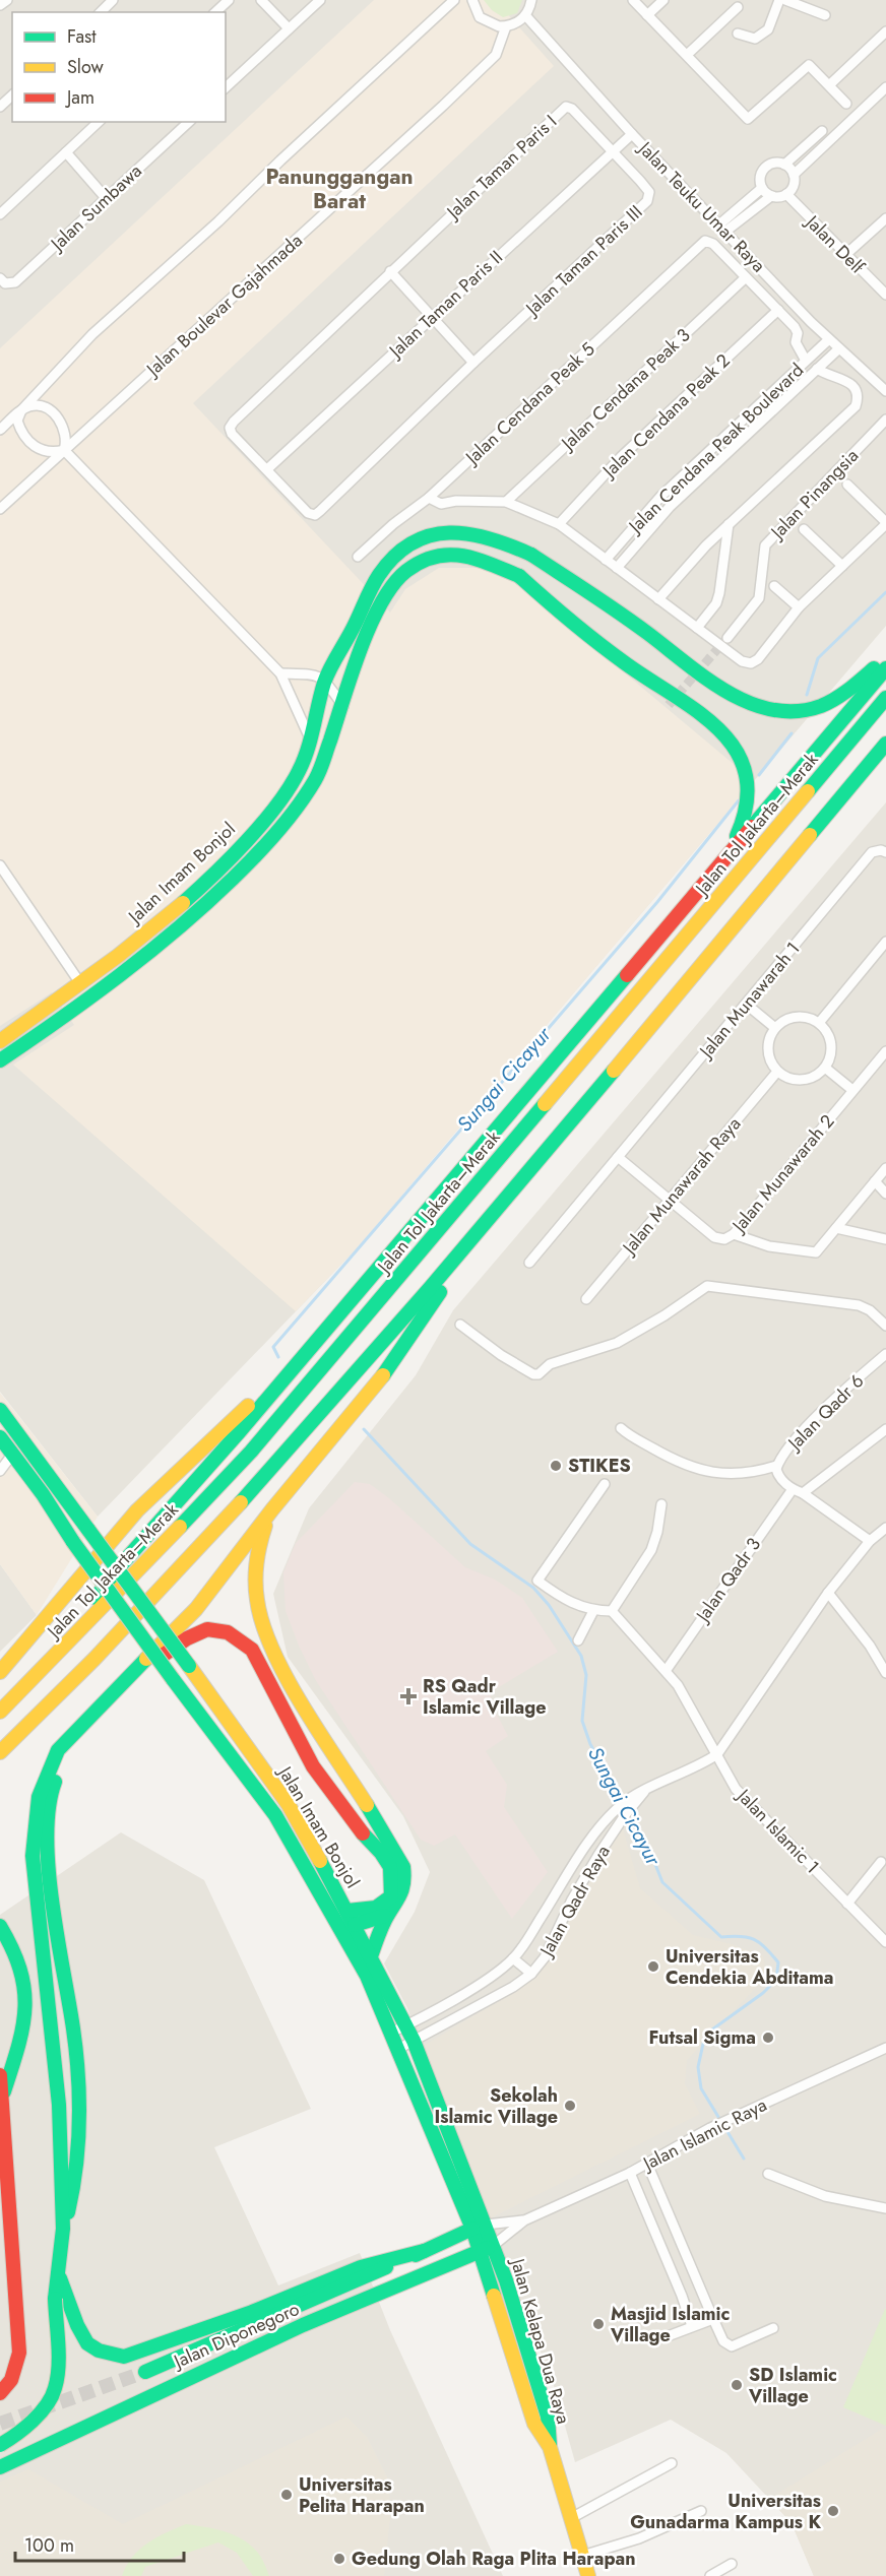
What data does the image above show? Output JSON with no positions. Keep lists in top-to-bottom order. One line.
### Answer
{"streets":{"main road":["Jalan Tol Jakarta–Merak","Jalan Imam Bonjol","Jalan Diponegoro","Jalan Kelapa Dua Raya"],"street":["Jalan Taman Paris I","Jalan Sumbawa","Jalan Teuku Umar Raya","Jalan Delf","Jalan Taman Paris III","Jalan Taman Paris II","Jalan Boulevar Gajahmada","Jalan Cendana Peak 3","Jalan Cendana Peak 5","Jalan Cendana Peak 2","Jalan Cendana Peak Boulevard","Jalan Pinangsia","Jalan Munawarah 1","Jalan Munawarah 2","Jalan Munawarah Raya","Jalan Qadr 6","Jalan Qadr 3","Jalan Islamic 1","Jalan Qadr Raya","Jalan Islamic Raya"]},"crossings":[["Jalan Taman Paris I","Jalan Taman Paris III"],["Jalan Taman Paris I","Jalan Taman Paris II"],["Jalan Teuku Umar Raya","Jalan Taman Paris II"],["Jalan Teuku Umar Raya","Jalan Cendana Peak Boulevard"],["Jalan Taman Paris III","Jalan Taman Paris II"],["Jalan Cendana Peak 3","Jalan Cendana Peak 5"],["Jalan Imam Bonjol","Jalan Qadr Raya"],["Jalan Imam Bonjol","Jalan Islamic Raya"],["Jalan Imam Bonjol","Jalan Diponegoro"],["Jalan Imam Bonjol","Jalan Kelapa Dua Raya"],["Jalan Munawarah 2","Jalan Munawarah Raya"],["Jalan Qadr 3","Jalan Islamic 1"],["Jalan Islamic 1","Jalan Qadr Raya"],["Jalan Islamic Raya","Jalan Diponegoro"],["Jalan Islamic Raya","Jalan Kelapa Dua Raya"],["Jalan Diponegoro","Jalan Kelapa Dua Raya"]],"districts":["Panunggangan Barat"],"water":["Sungai Cicayur"],"places":{"other":["STIKES","Universitas Cendekia Abditama","Futsal Sigma","Sekolah Islamic Village","Masjid Islamic Village","SD Islamic Village","Universitas Pelita Harapan","Universitas Gunadarma Kampus K","Gedung Olah Raga Plita Harapan"],"health":["RS Qadr Islamic Village"]},"legend":["Fast","Slow","Jam"],"scale_bar":"100 m"}
